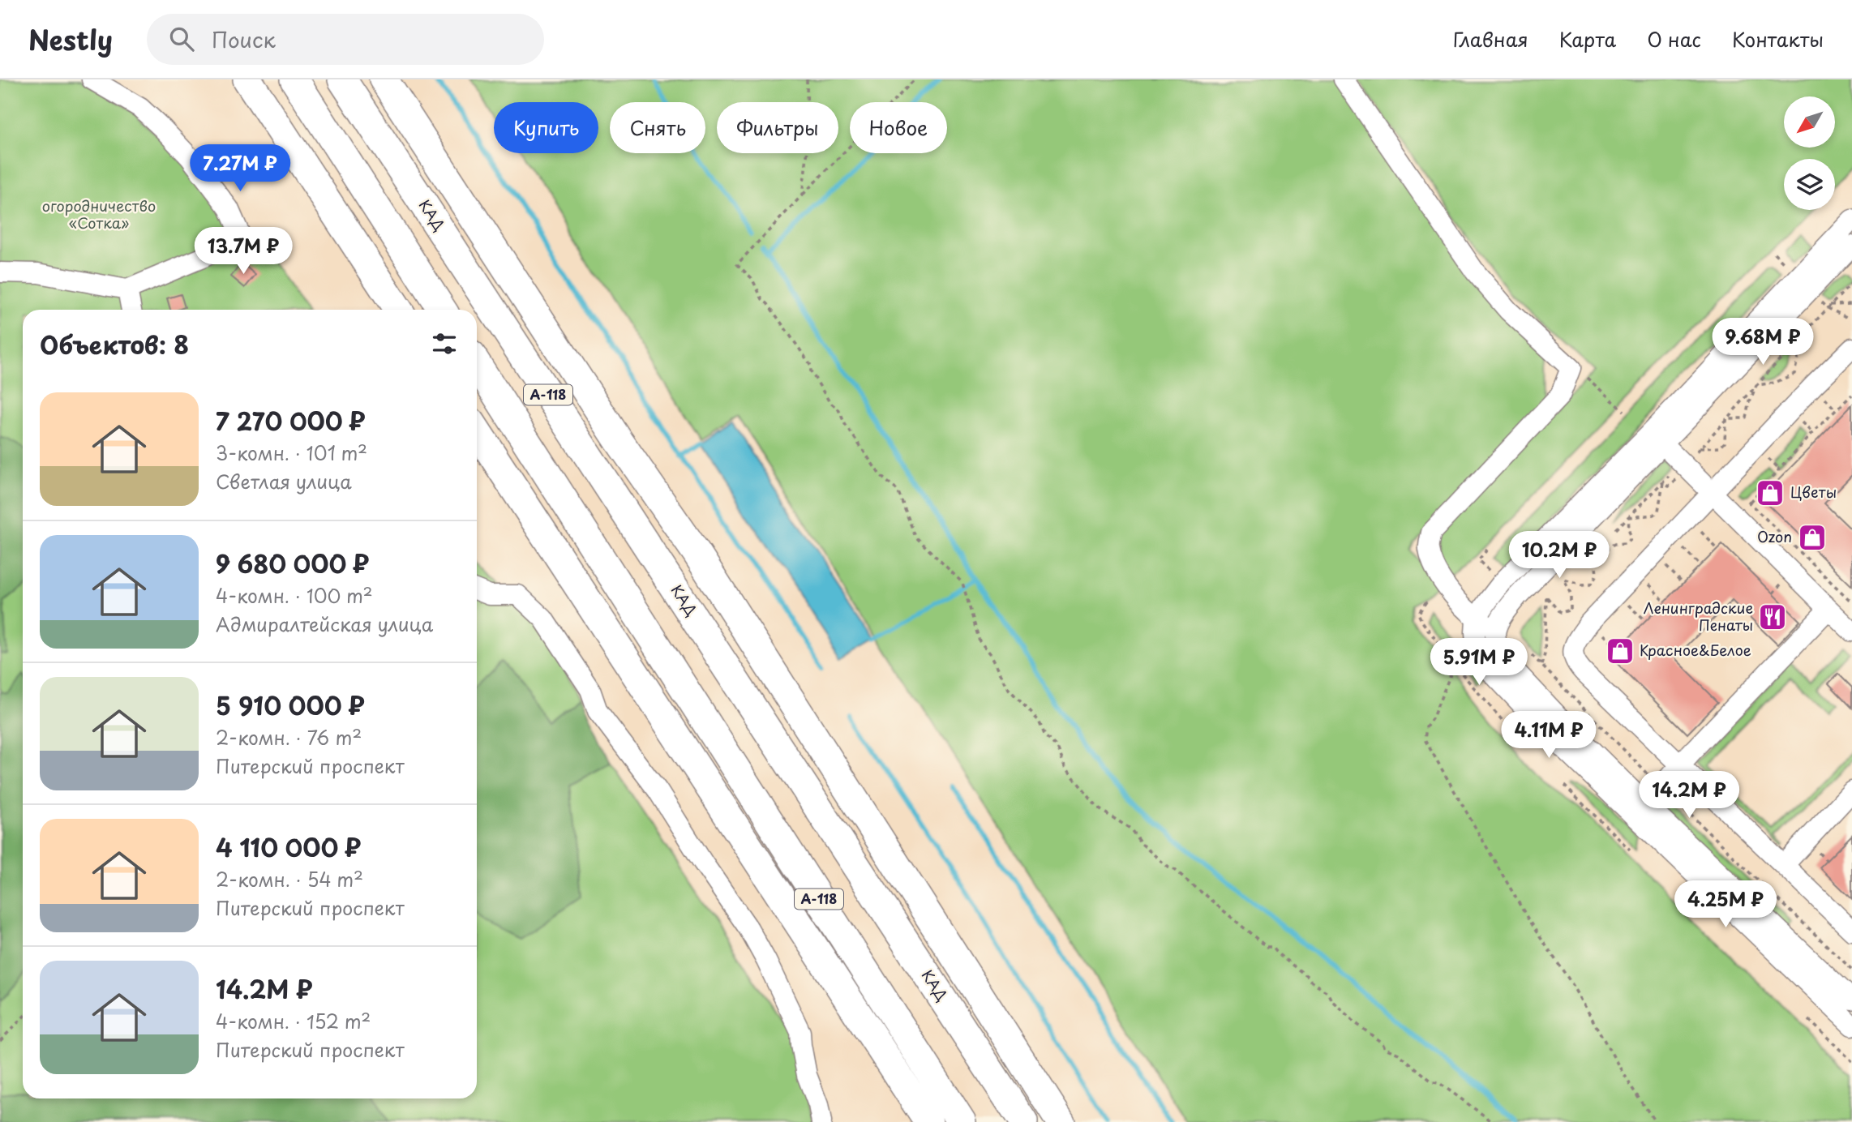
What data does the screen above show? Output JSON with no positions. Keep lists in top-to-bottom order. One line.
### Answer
{"streets":{"highway":["КАД","А-118"]},"parks":["огородничество «Сотка»"],"places":{"shop":["Цветы","Ozon","Красное&Белое"],"restaurant":["Ленинградские Пенаты"]},"north":"bottom left","page":{"header":"Nestly","search":"Поиск","nav":["Главная","Карта","О нас","Контакты"],"chip":["Купить","Снять","Фильтры","Новое"],"price":["7.27M ₽","13.7M ₽","9.68M ₽","10.2M ₽","5.91M ₽","4.11M ₽","14.2M ₽","4.25M ₽"],"heading":"Объектов: 8","list":[{"name":"7 270 000 ₽","note":"3-комн. · 101 m² · Светлая улица"},{"name":"9 680 000 ₽","note":"4-комн. · 100 m² · Адмиралтейская улица"},{"name":"5 910 000 ₽","note":"2-комн. · 76 m² · Питерский проспект"},{"name":"4 110 000 ₽","note":"2-комн. · 54 m² · Питерский проспект"},{"name":"14.2M ₽","note":"4-комн. · 152 m² · Питерский проспект"}]}}
